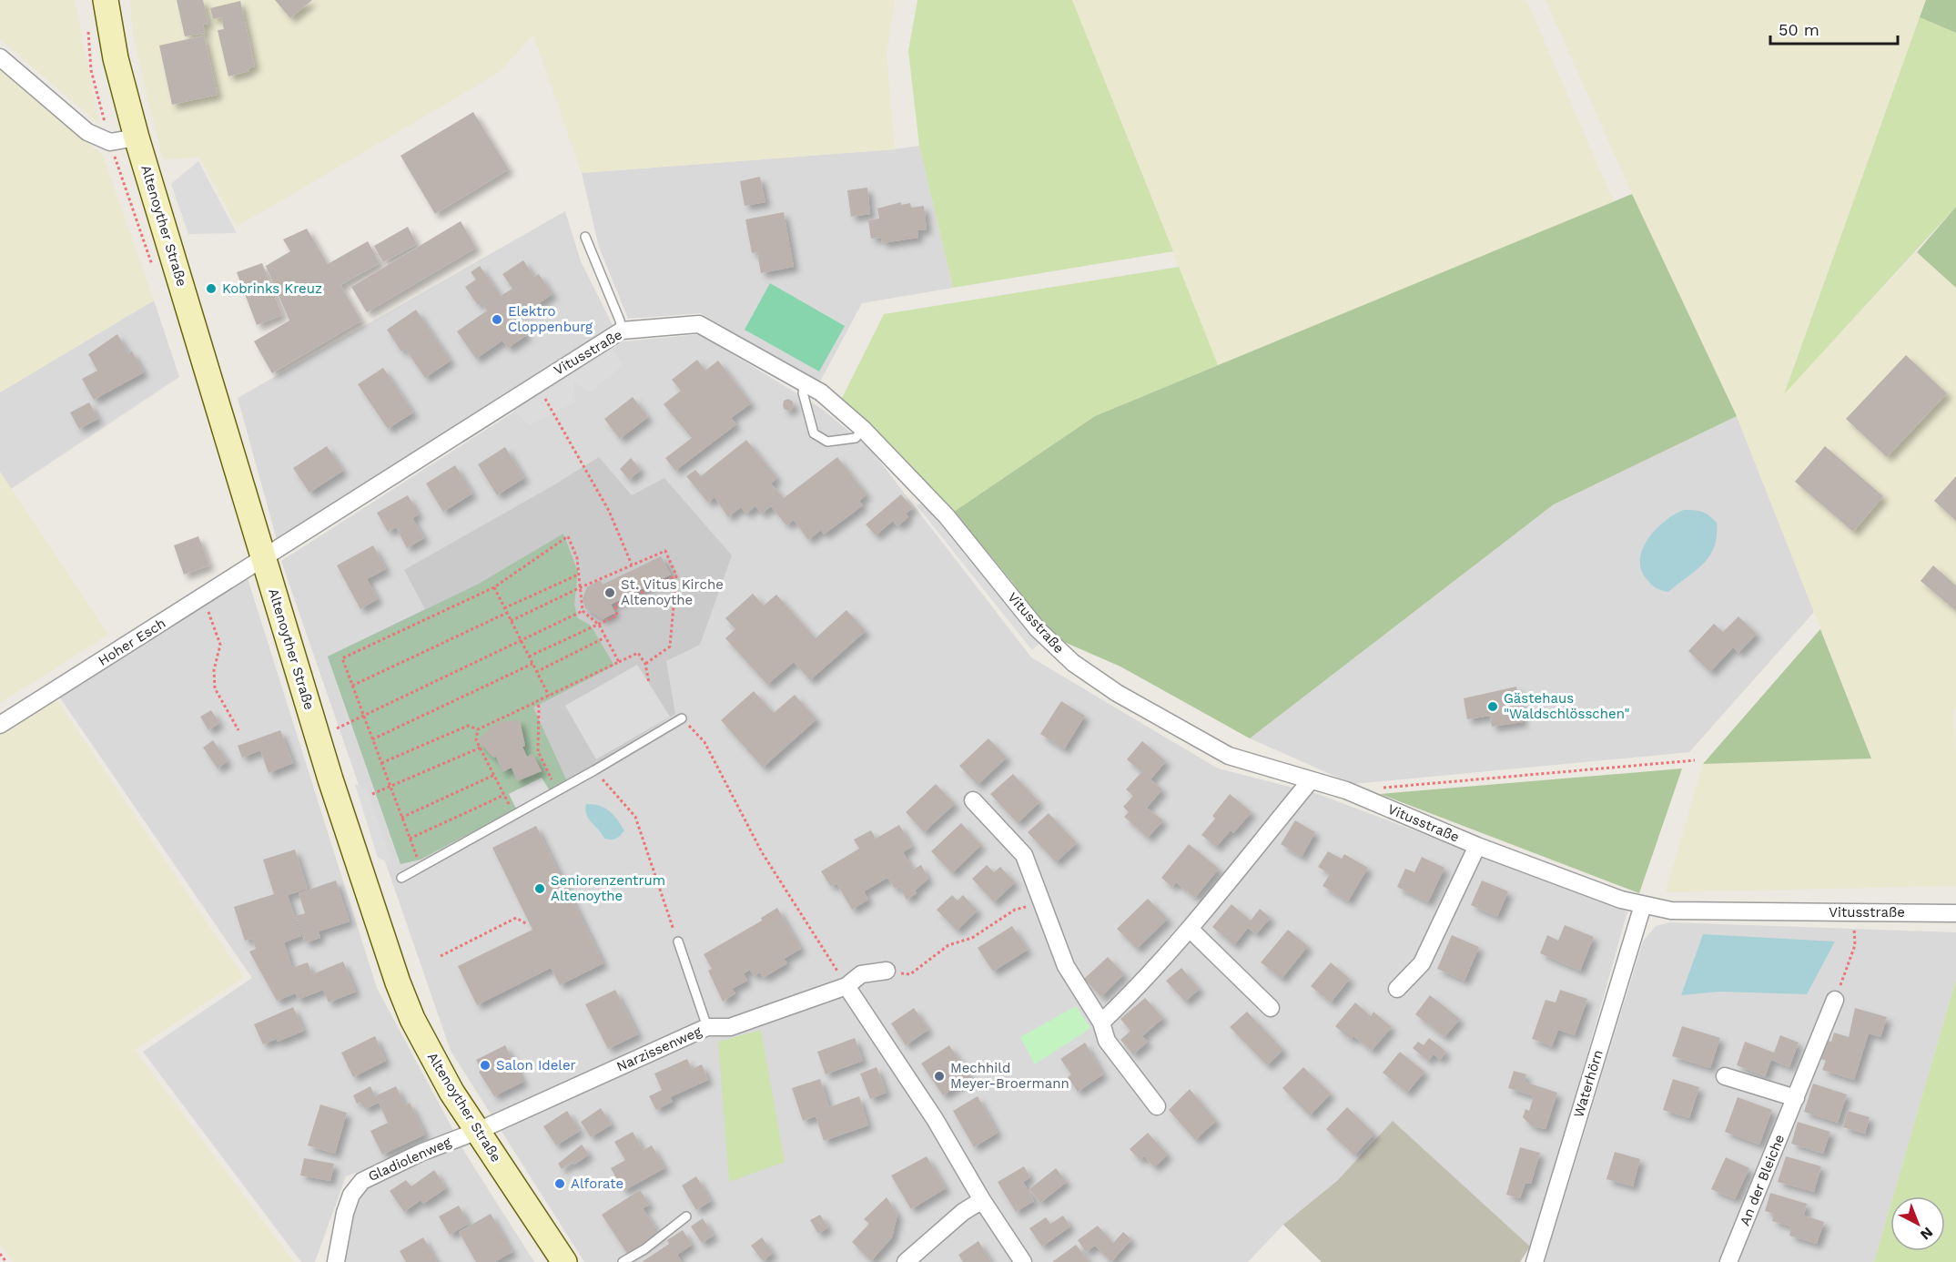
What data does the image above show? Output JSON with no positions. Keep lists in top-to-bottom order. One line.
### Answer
{"streets":{"main road":["Altenoyther Straße"],"street":["Vitusstraße","Hoher Esch","Narzissenweg","Waterhörn","Gladiolenweg","An der Bleiche"]},"crossings":[["Altenoyther Straße","Vitusstraße"],["Altenoyther Straße","Hoher Esch"],["Altenoyther Straße","Narzissenweg"],["Altenoyther Straße","Gladiolenweg"],["Vitusstraße","Hoher Esch"],["Vitusstraße","Waterhörn"],["Narzissenweg","Gladiolenweg"]],"places":["Kobrinks Kreuz","Elektro Cloppenburg","St. Vitus Kirche Altenoythe","Gästehaus \"Waldschlösschen\"","Seniorenzentrum Altenoythe","Salon Ideler","Mechhild Meyer-Broermann","Alforate"],"scale_bar":"50 m","north":"bottom right"}
